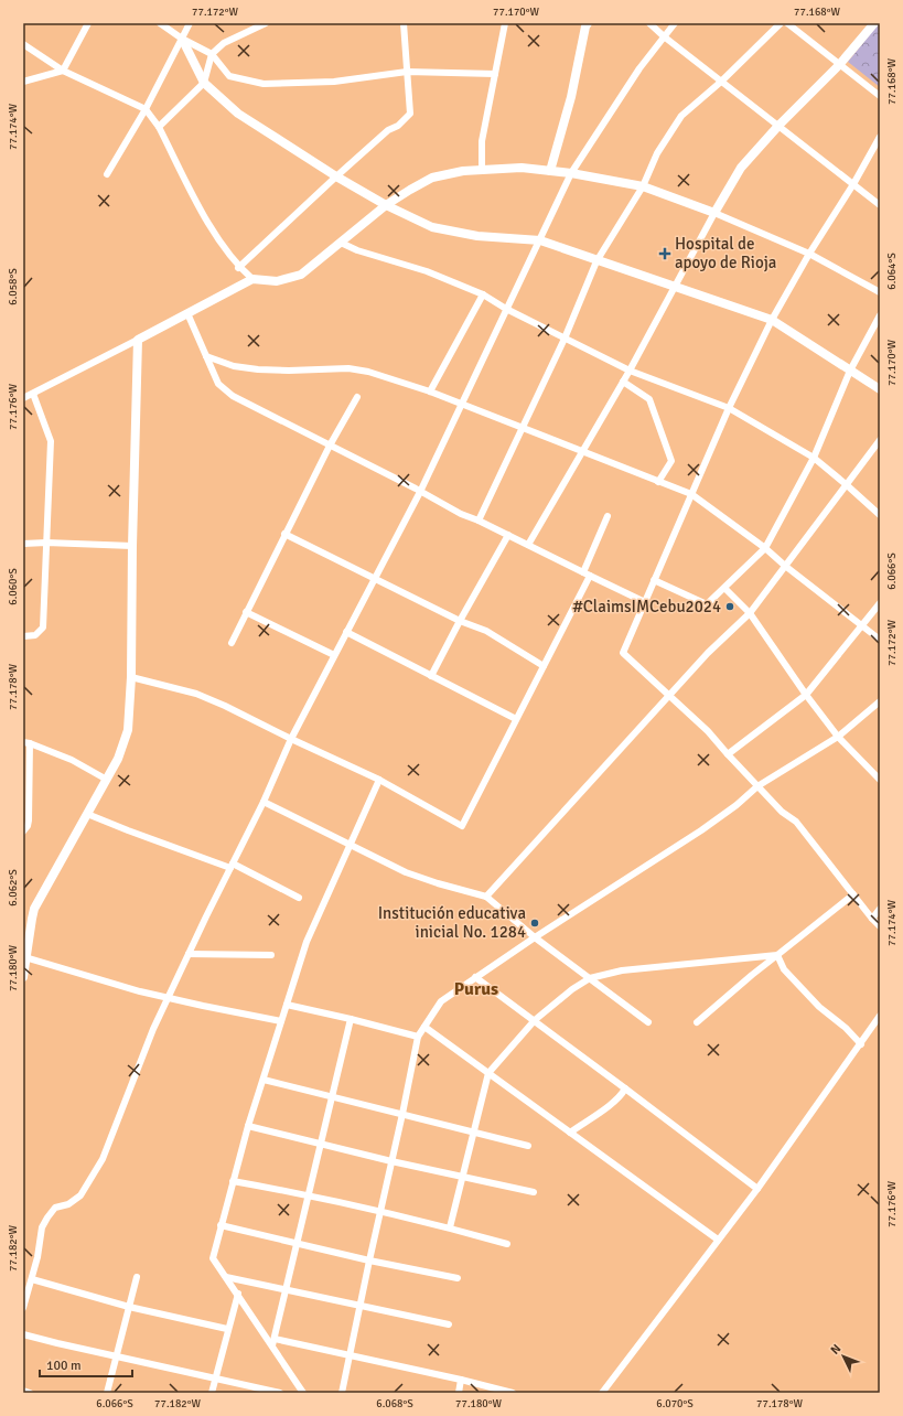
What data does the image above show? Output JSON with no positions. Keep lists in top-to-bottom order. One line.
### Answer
{"districts":["Purus"],"places":{"health":["Hospital de apoyo de Rioja"],"other":["#ClaimsIMCebu2024","Institución educativa inicial No. 1284"]},"scale_bar":"100 m","north":"top left","coordinates":["77.172°W","77.170°W","77.168°W","77.174°W","6.064°S","6.058°S","77.176°W","6.066°S","6.060°S","77.178°W","6.062°S","77.180°W","77.182°W","6.068°S","6.070°S"]}
